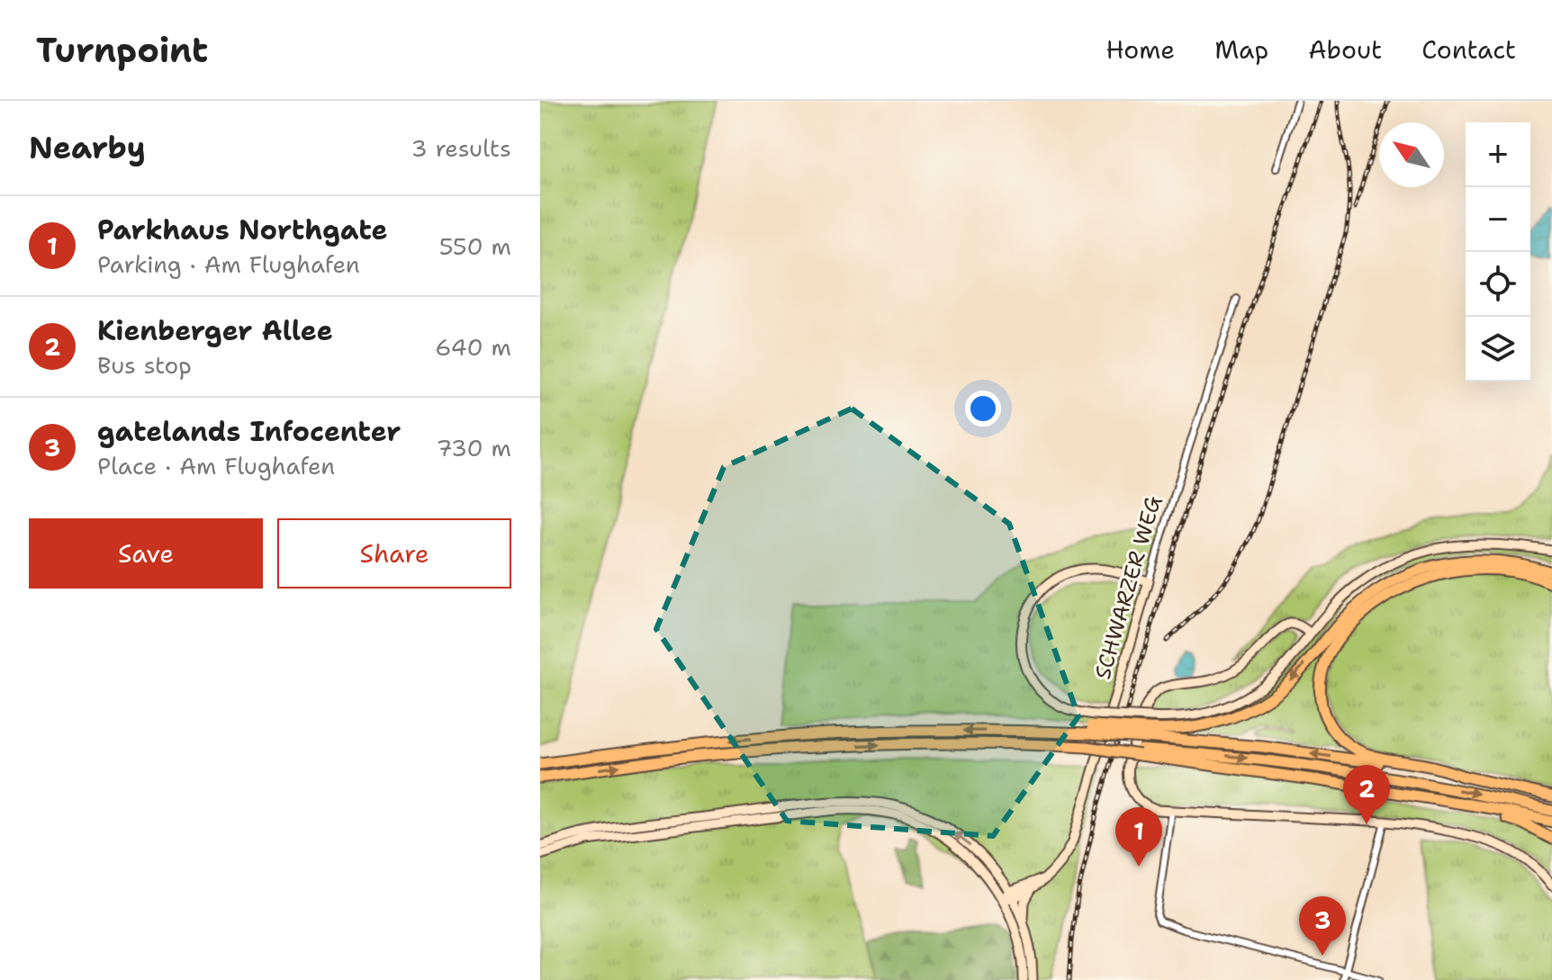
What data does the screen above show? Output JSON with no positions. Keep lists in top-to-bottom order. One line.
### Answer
{"streets":{"street":["SCHWARZER WEG"]},"north":"top left","page":{"header":"Turnpoint","nav":["Home","Map","About","Contact"],"heading":["Nearby","3 results"],"map_buttons":["+","−"],"list":[{"mark":"1","name":"Parkhaus Northgate","note":"Parking · Am Flughafen","value":"550 m"},{"mark":"2","name":"Kienberger Allee","note":"Bus stop","value":"640 m"},{"mark":"3","name":"gatelands Infocenter","note":"Place · Am Flughafen","value":"730 m"}],"buttons":["Save","Share"],"pins":["2","1","3"]}}
